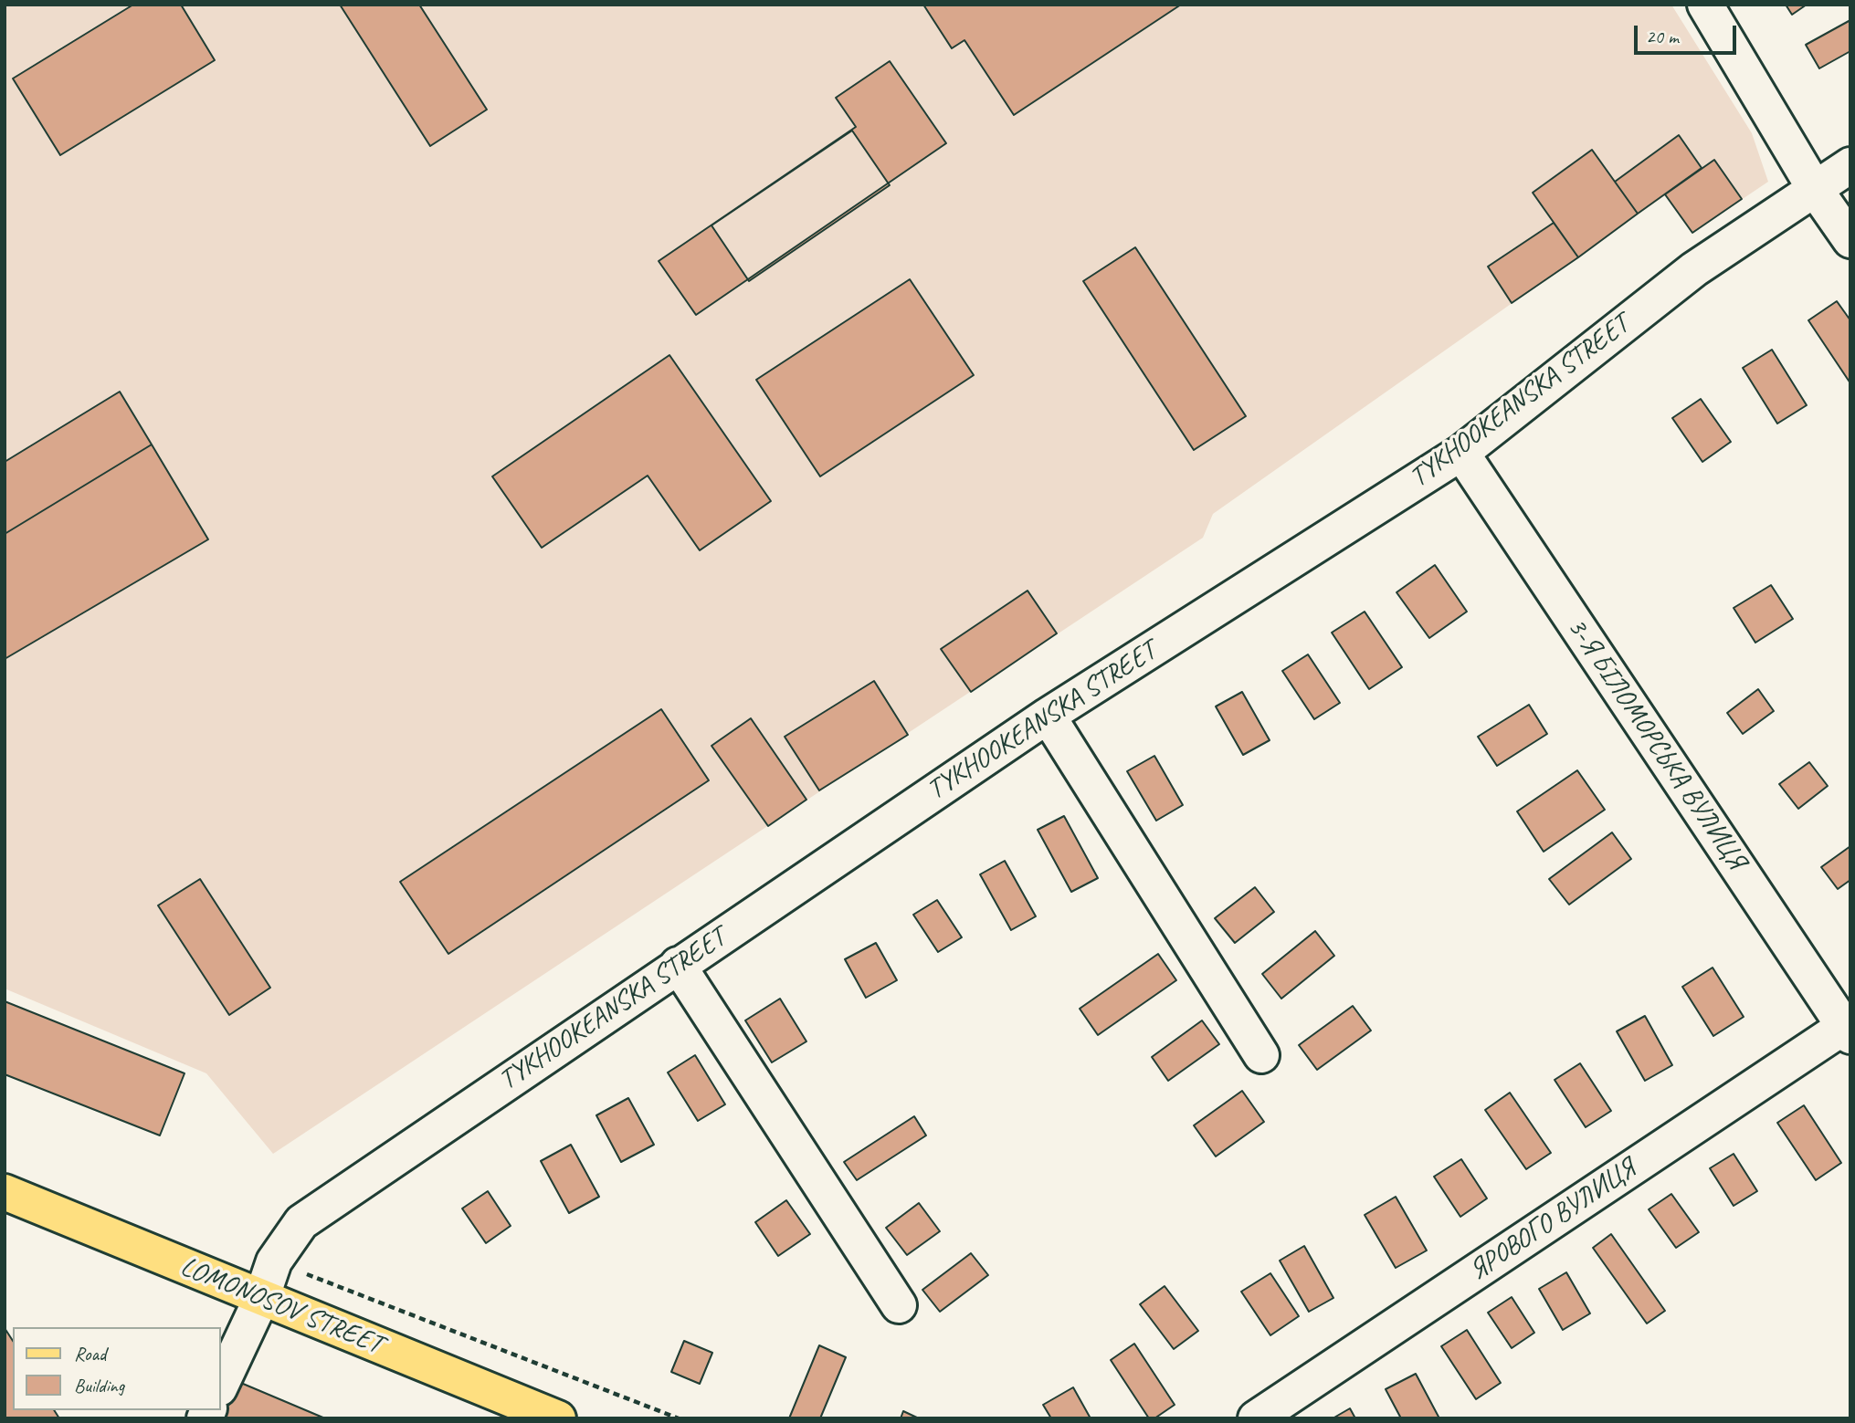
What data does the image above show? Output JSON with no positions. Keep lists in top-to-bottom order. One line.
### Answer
{"streets":{"main road":["LOMONOSOV STREET"],"street":["TYKHOOKEANSKA STREET","3-Я БІЛОМОРСЬКА ВУЛИЦЯ","ЯРОВОГО ВУЛИЦЯ"]},"crossings":[["TYKHOOKEANSKA STREET","3-Я БІЛОМОРСЬКА ВУЛИЦЯ"],["TYKHOOKEANSKA STREET","LOMONOSOV STREET"],["3-Я БІЛОМОРСЬКА ВУЛИЦЯ","ЯРОВОГО ВУЛИЦЯ"]],"legend":["Road","Building"],"scale_bar":"20 m"}
